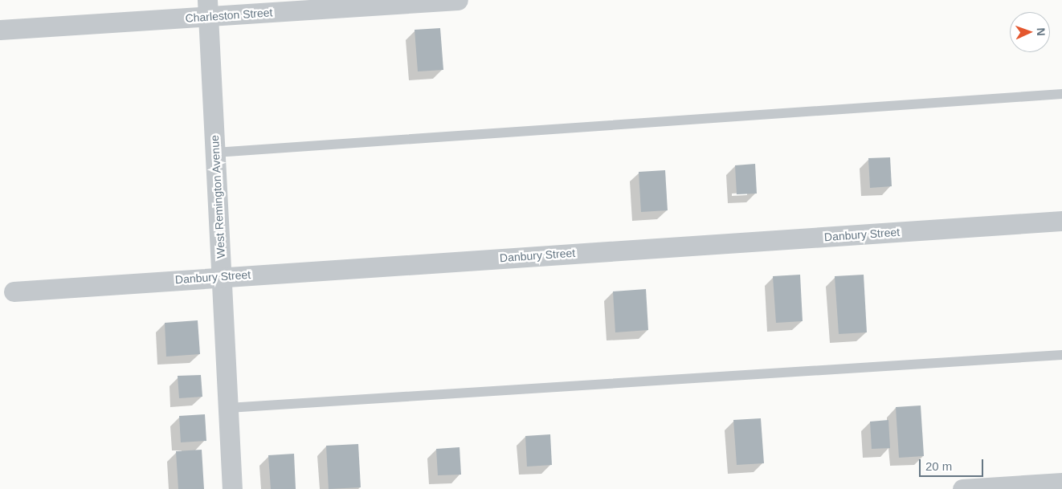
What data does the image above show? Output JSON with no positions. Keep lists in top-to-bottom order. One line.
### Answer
{"streets":{"street":["Charleston Street","West Remington Avenue","Danbury Street"]},"crossings":[["Charleston Street","West Remington Avenue"],["West Remington Avenue","Danbury Street"]],"scale_bar":"20 m","north":"right"}
